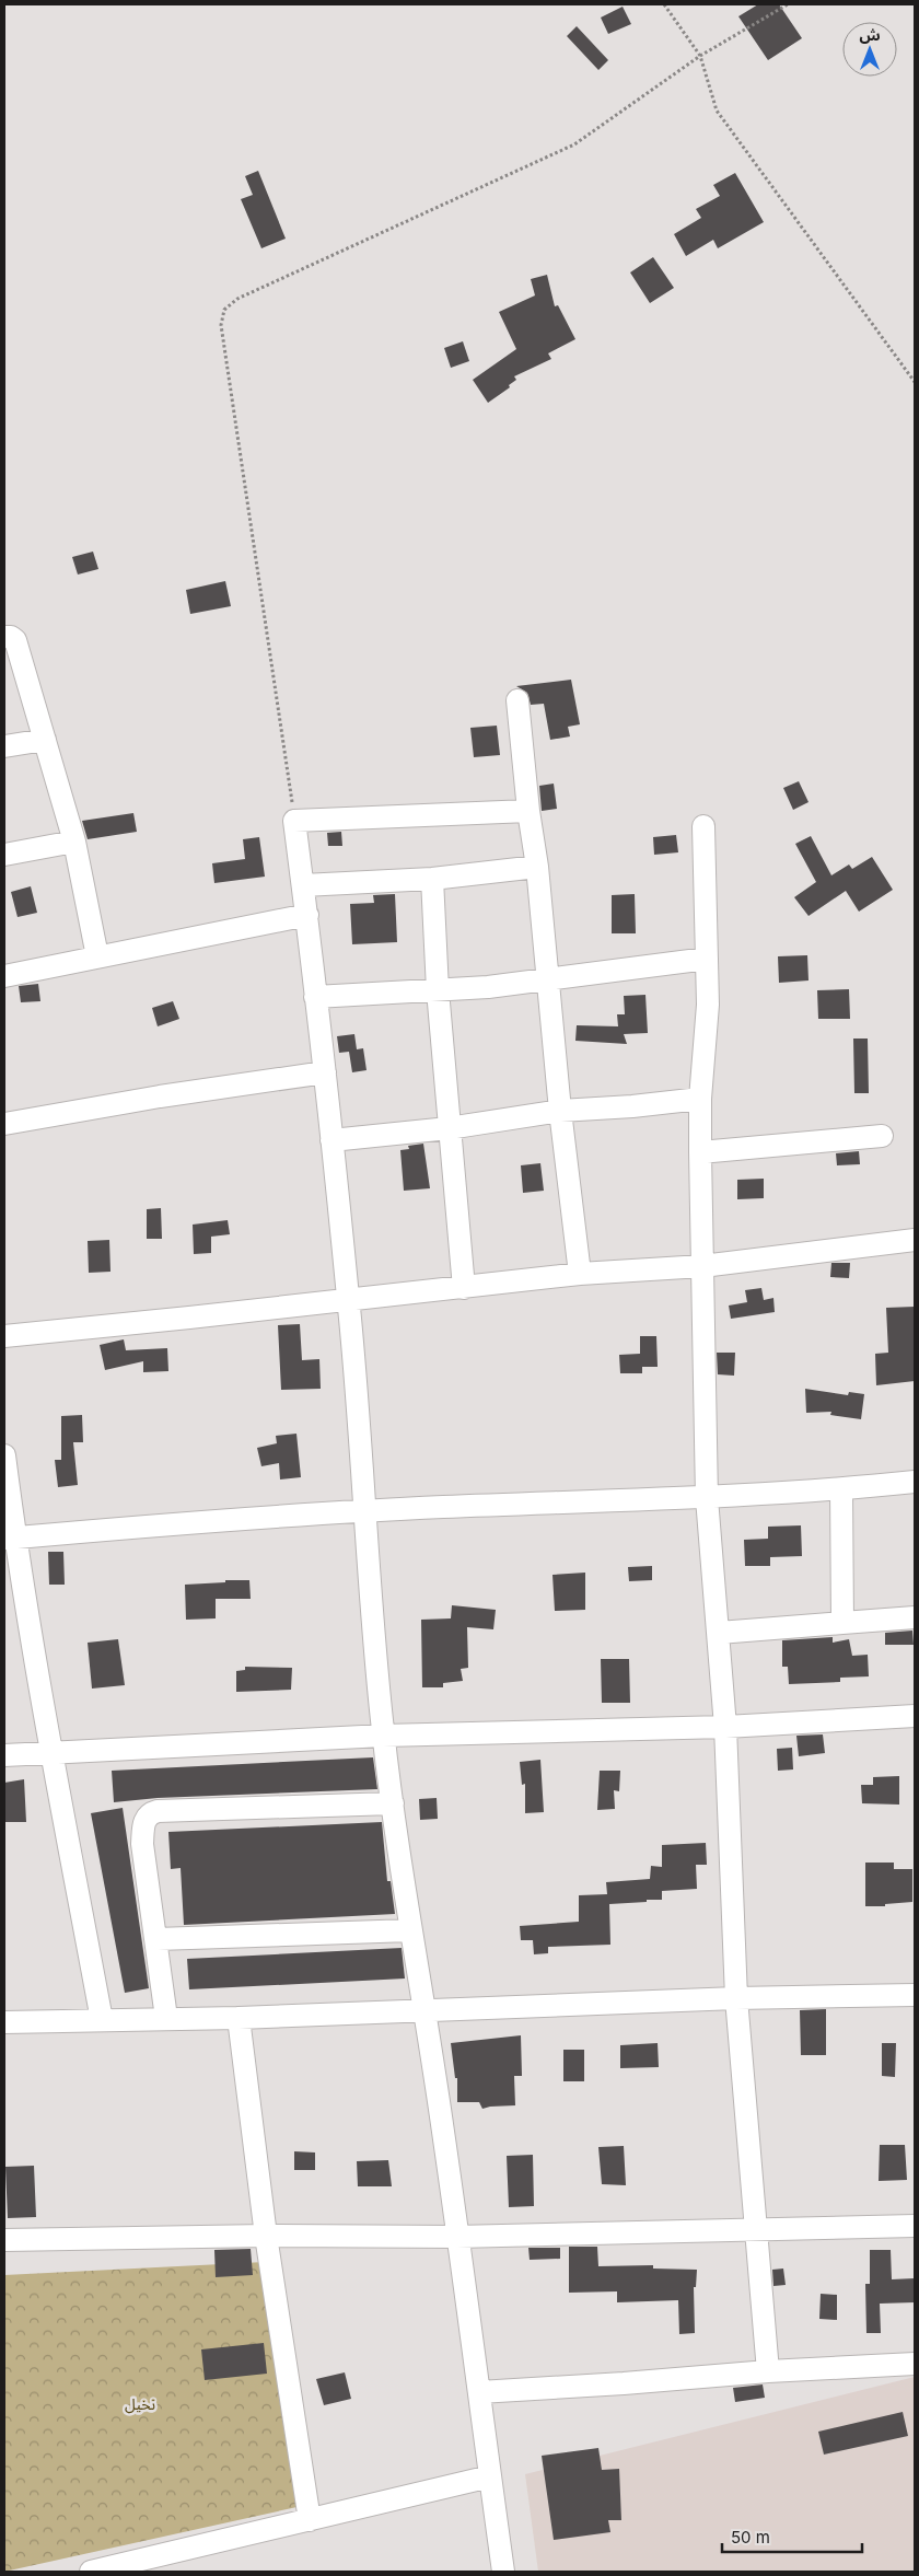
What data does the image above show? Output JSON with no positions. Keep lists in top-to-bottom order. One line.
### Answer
{"parks":["نخيل"],"scale_bar":"50 m","north":"top"}
